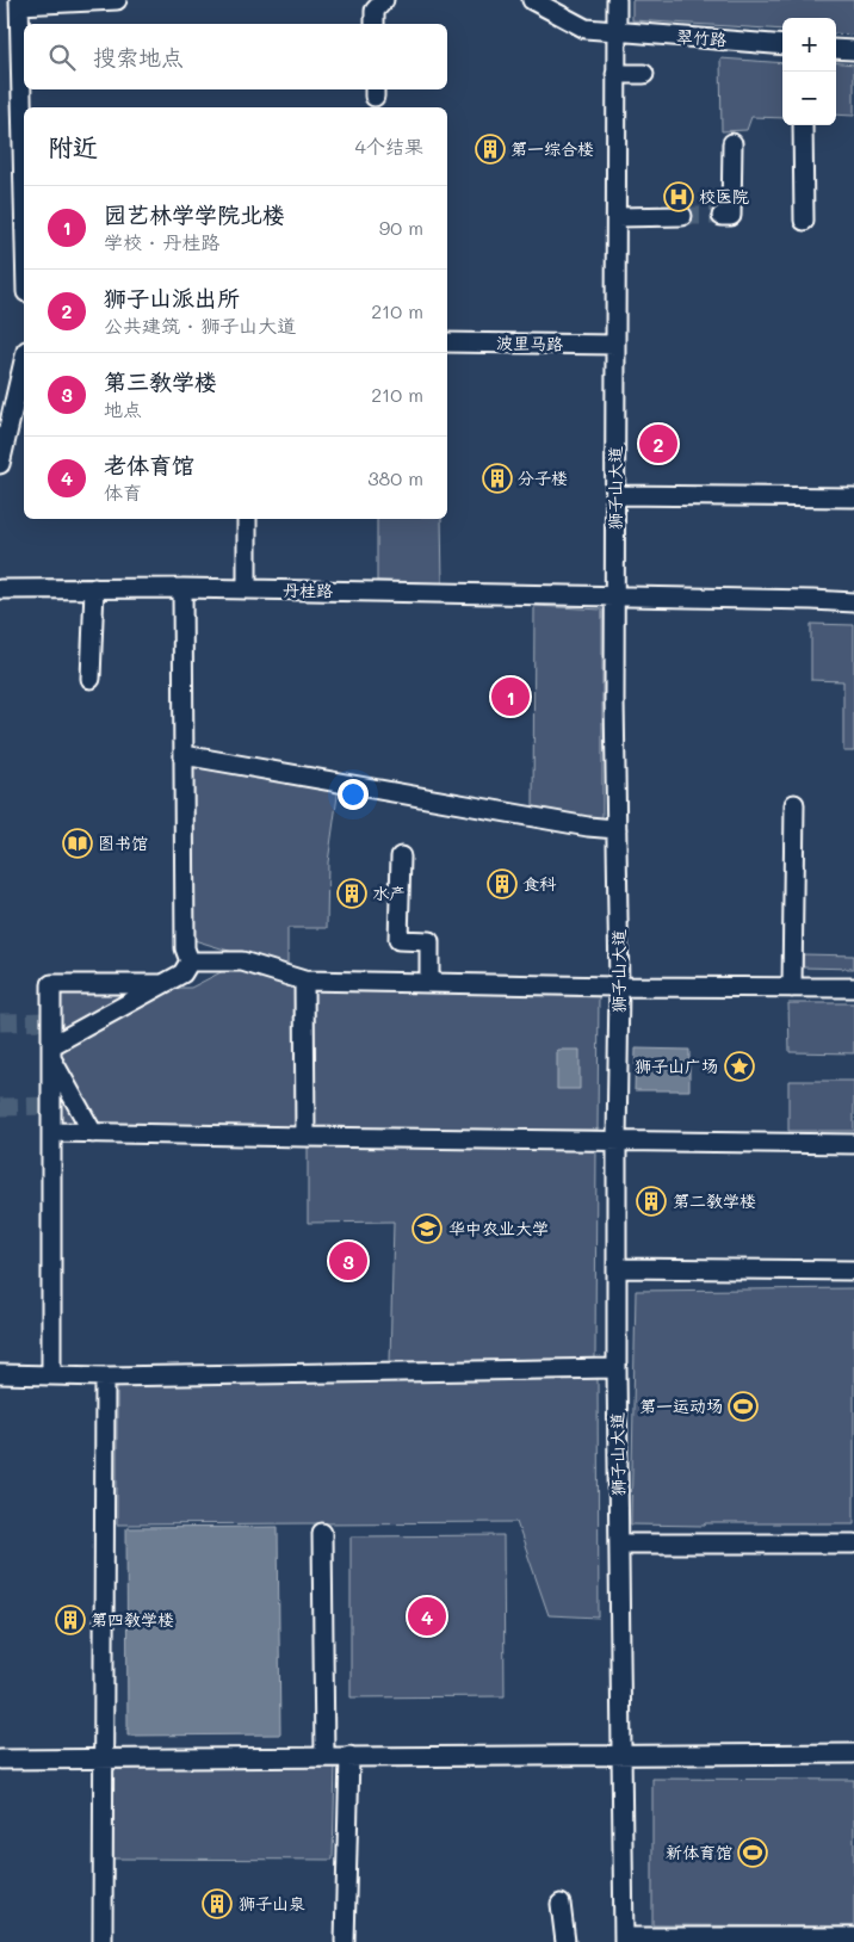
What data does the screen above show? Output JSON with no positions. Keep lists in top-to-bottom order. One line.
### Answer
{"streets":{"street":["翠竹路","波里马路","狮子山大道","丹桂路"]},"crossings":[["翠竹路","狮子山大道"],["波里马路","狮子山大道"],["狮子山大道","丹桂路"]],"places":{"building":["第一综合楼","分子楼","食科","水产","第二教学楼","第四教学楼","狮子山泉"],"hospital":["校医院"],"library":["图书馆"],"place":["狮子山广场"],"school or university":["华中农业大学"],"sports":["第一运动场","新体育馆"]},"page":{"map_buttons":["+","−"],"search":"搜索地点","heading":["附近","4个结果"],"list":[{"mark":"1","name":"园艺林学学院北楼","note":"学校 · 丹桂路","value":"90 m"},{"mark":"2","name":"狮子山派出所","note":"公共建筑 · 狮子山大道","value":"210 m"},{"mark":"3","name":"第三教学楼","note":"地点","value":"210 m"},{"mark":"4","name":"老体育馆","note":"体育","value":"380 m"}],"pins":["2","1","3","4"]}}
